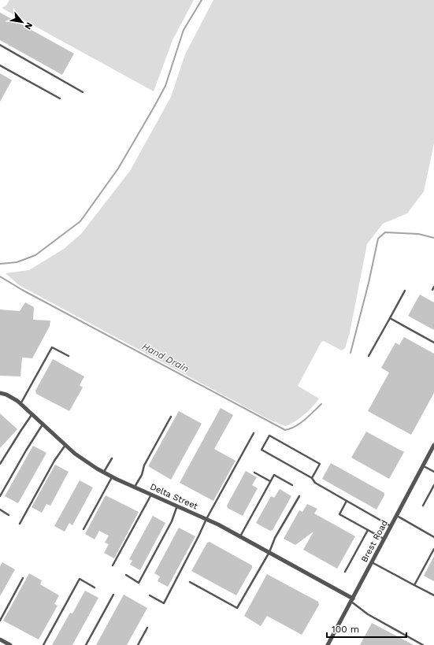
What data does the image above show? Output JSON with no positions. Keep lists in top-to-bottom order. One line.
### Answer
{"streets":{"street":["Delta Street","Brest Road"]},"crossings":[["Delta Street","Brest Road"]],"water":["Hand Drain"],"scale_bar":"100 m","north":"bottom right"}
